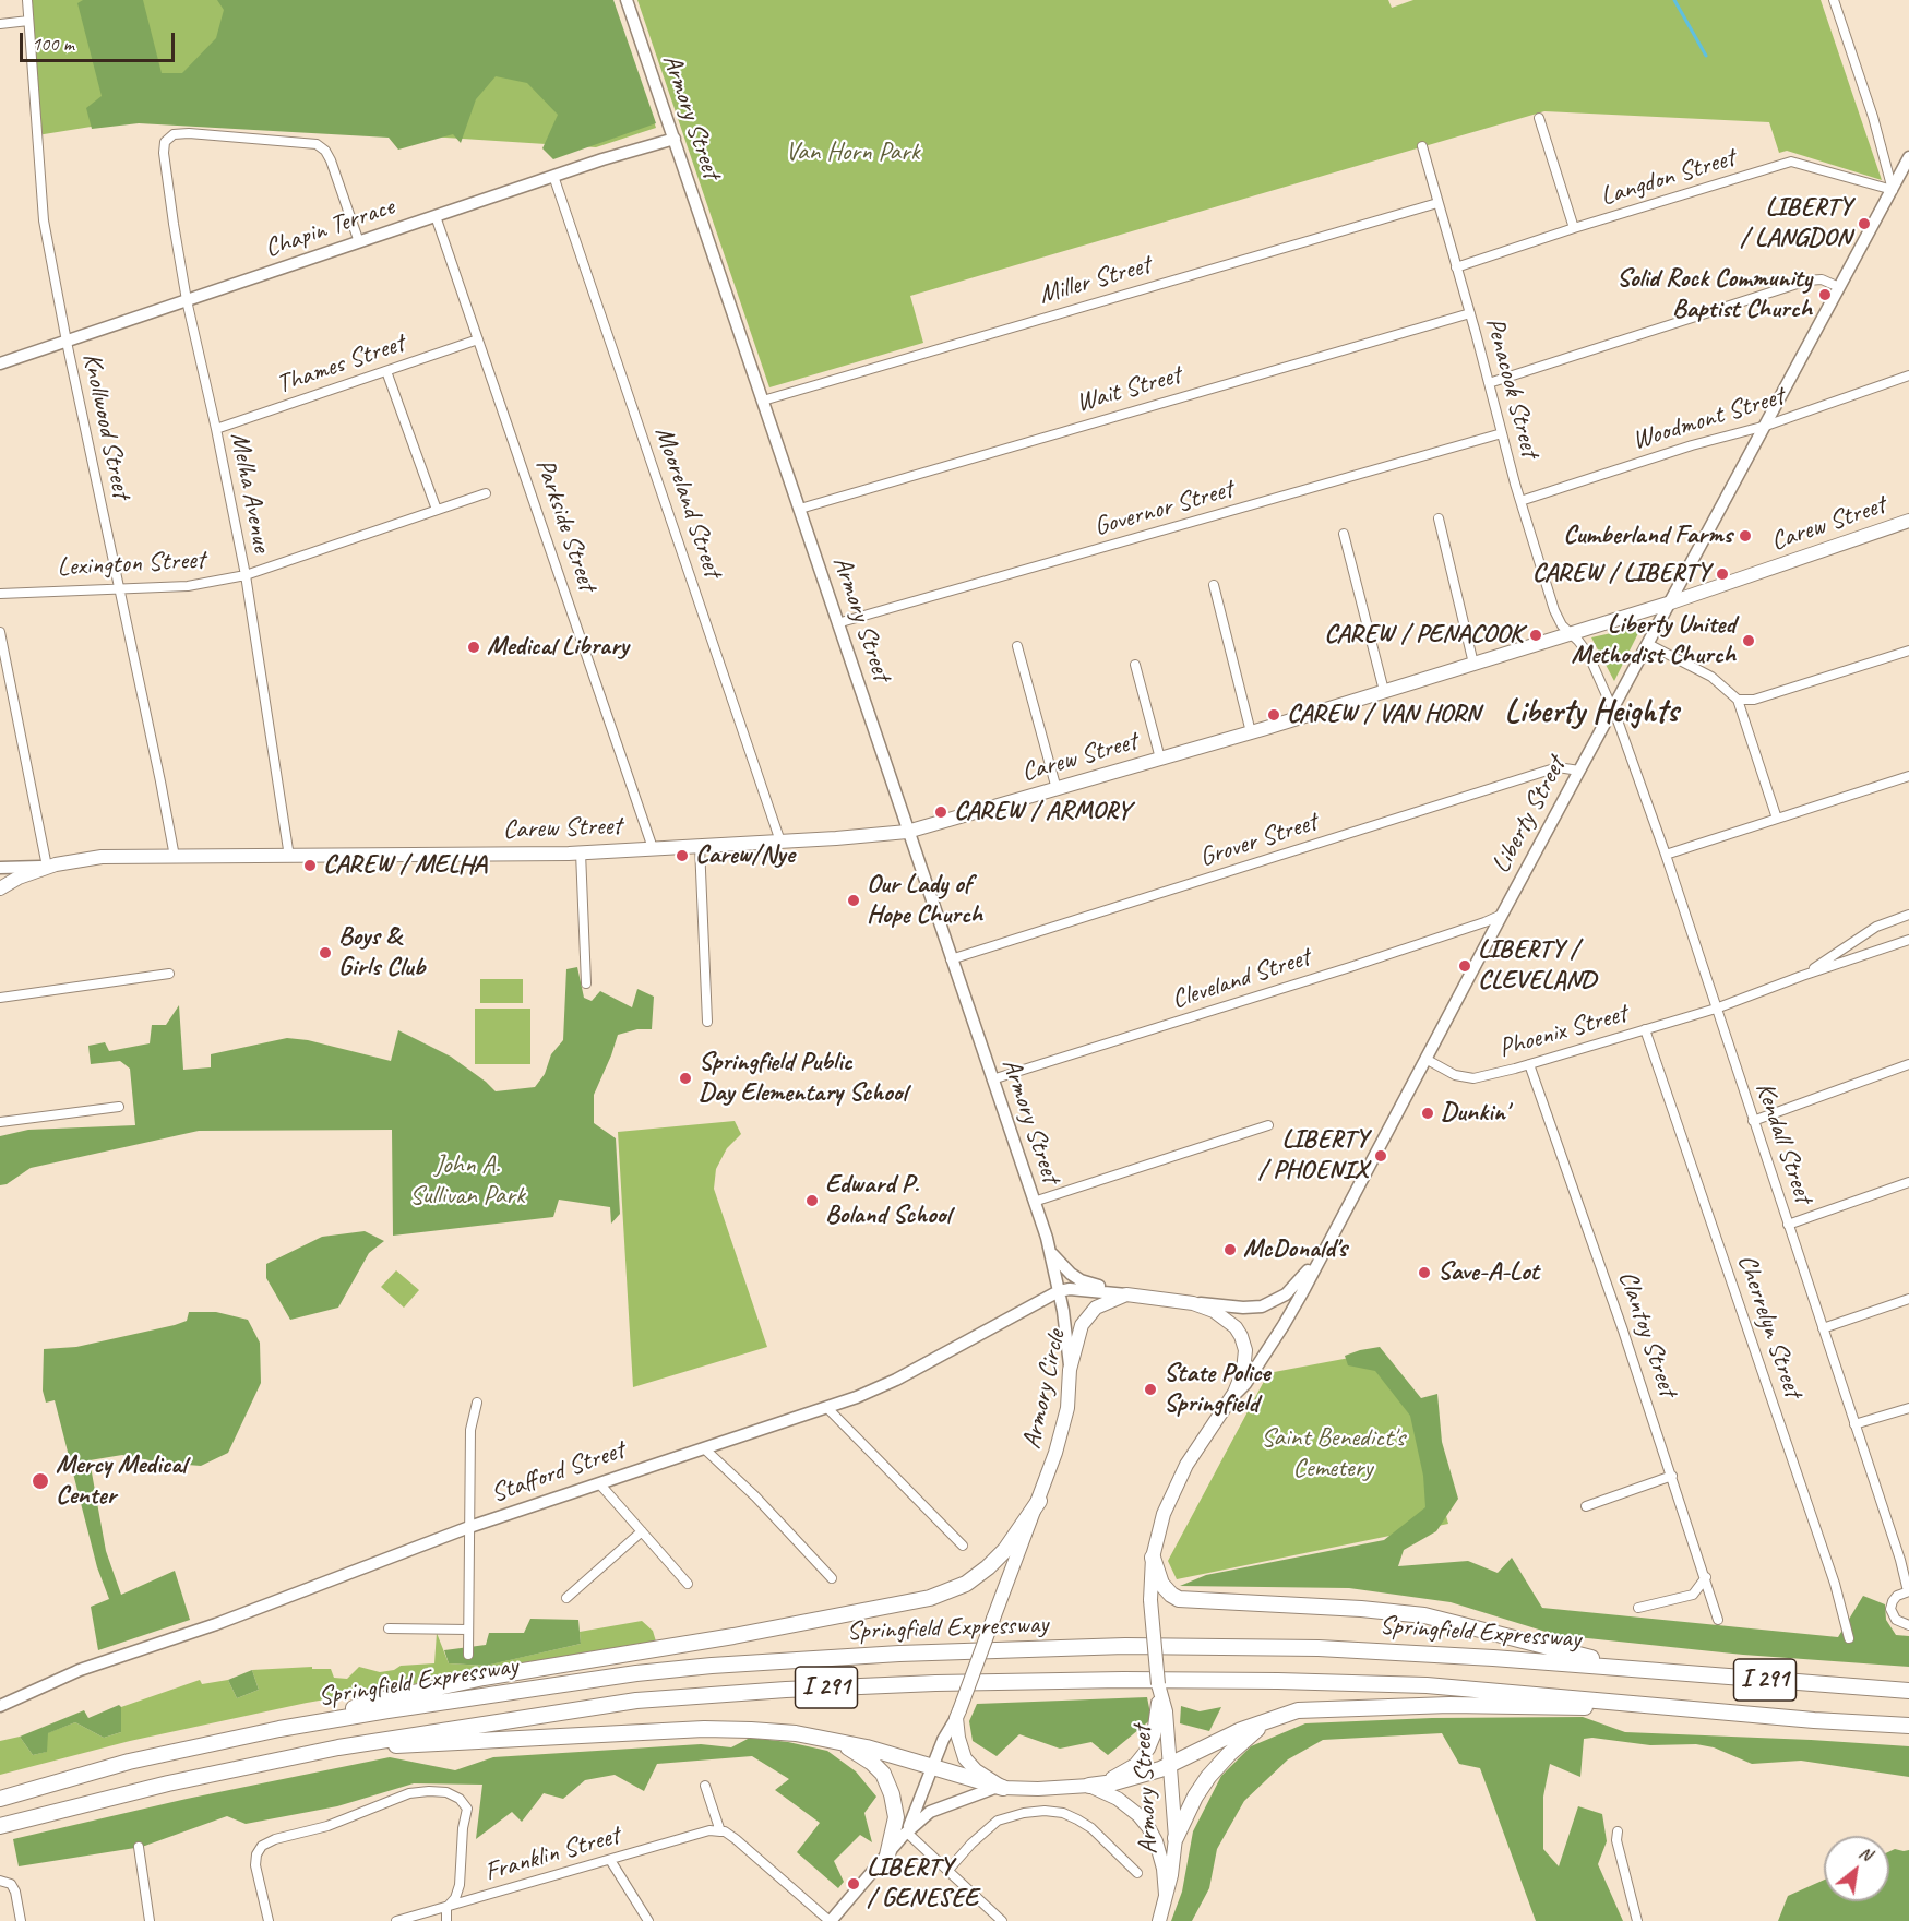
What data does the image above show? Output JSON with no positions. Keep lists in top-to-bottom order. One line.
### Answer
{"streets":{"highway":["Springfield Expressway","I 291"],"main road":["Armory Street","Chapin Terrace","Carew Street","Liberty Street","Armory Circle","Stafford Street"],"street":["Langdon Street","Miller Street","Thames Street","Penacook Street","Wait Street","Woodmont Street","Knollwood Street","Melha Avenue","Mooreland Street","Governor Street","Parkside Street","Lexington Street","Grover Street","Cleveland Street","Phoenix Street","Kendall Street","Cherrelyn Street","Clantoy Street","Franklin Street"]},"crossings":[["Armory Street","Chapin Terrace"],["Armory Street","Miller Street"],["Armory Street","Wait Street"],["Armory Street","Governor Street"],["Armory Street","Carew Street"],["Armory Street","Grover Street"],["Armory Street","Cleveland Street"],["Armory Street","Armory Circle"],["Armory Street","Stafford Street"],["Langdon Street","Penacook Street"],["Langdon Street","Liberty Street"],["Chapin Terrace","Knollwood Street"],["Chapin Terrace","Melha Avenue"],["Chapin Terrace","Mooreland Street"],["Chapin Terrace","Parkside Street"],["Miller Street","Penacook Street"],["Thames Street","Melha Avenue"],["Thames Street","Parkside Street"],["Penacook Street","Wait Street"],["Penacook Street","Woodmont Street"],["Penacook Street","Governor Street"],["Penacook Street","Carew Street"],["Penacook Street","Liberty Street"],["Penacook Street","Kendall Street"],["Woodmont Street","Liberty Street"],["Knollwood Street","Carew Street"],["Knollwood Street","Lexington Street"],["Melha Avenue","Carew Street"],["Melha Avenue","Lexington Street"],["Mooreland Street","Carew Street"],["Carew Street","Parkside Street"],["Carew Street","Liberty Street"],["Liberty Street","Grover Street"],["Liberty Street","Cleveland Street"],["Liberty Street","Phoenix Street"],["Liberty Street","Kendall Street"],["Phoenix Street","Kendall Street"],["Phoenix Street","Cherrelyn Street"],["Phoenix Street","Clantoy Street"],["Armory Circle","Stafford Street"]],"districts":["Liberty Heights"],"parks":["Van Horn Park","John A. Sullivan Park","Saint Benedict's Cemetery"],"places":["LIBERTY / LANGDON","Solid Rock Community Baptist Church","Cumberland Farms","CAREW / LIBERTY","CAREW / PENACOOK","Liberty United Methodist Church","Medical Library","CAREW / VAN HORN","CAREW / ARMORY","Carew/Nye","CAREW / MELHA","Our Lady of Hope Church","Boys & Girls Club","LIBERTY / CLEVELAND","Springfield Public Day Elementary School","Dunkin'","LIBERTY / PHOENIX","Edward P. Boland School","McDonald's","Save-A-Lot","State Police Springfield","Mercy Medical Center","LIBERTY / GENESEE"],"scale_bar":"100 m","north":"top right"}
